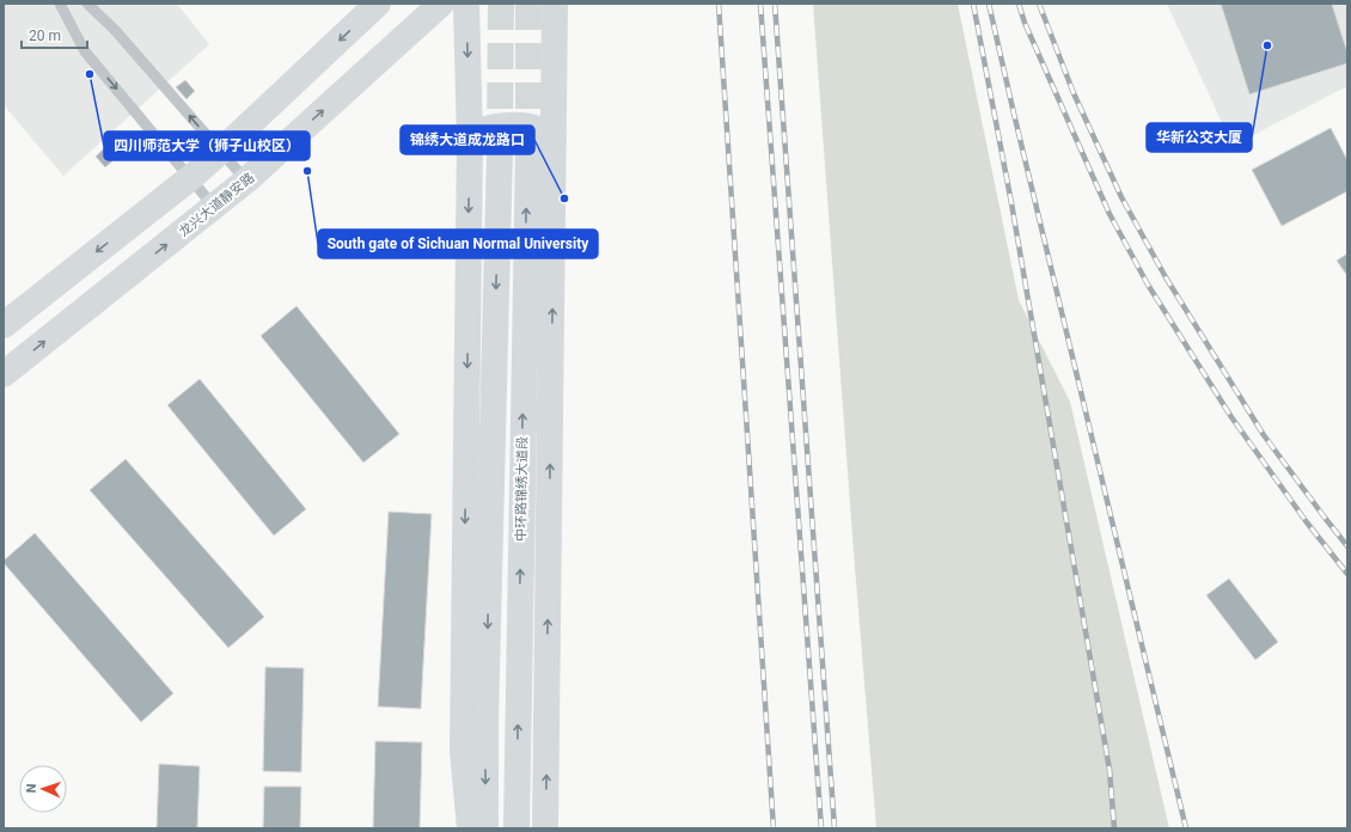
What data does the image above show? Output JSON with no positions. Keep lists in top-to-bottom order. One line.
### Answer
{"streets":{"main road":["龙兴大道静安路","中环路锦绣大道段"]},"places":["华新公交大厦","四川师范大学（狮子山校区）","South gate of Sichuan Normal University","锦绣大道成龙路口"],"scale_bar":"20 m","north":"left"}
